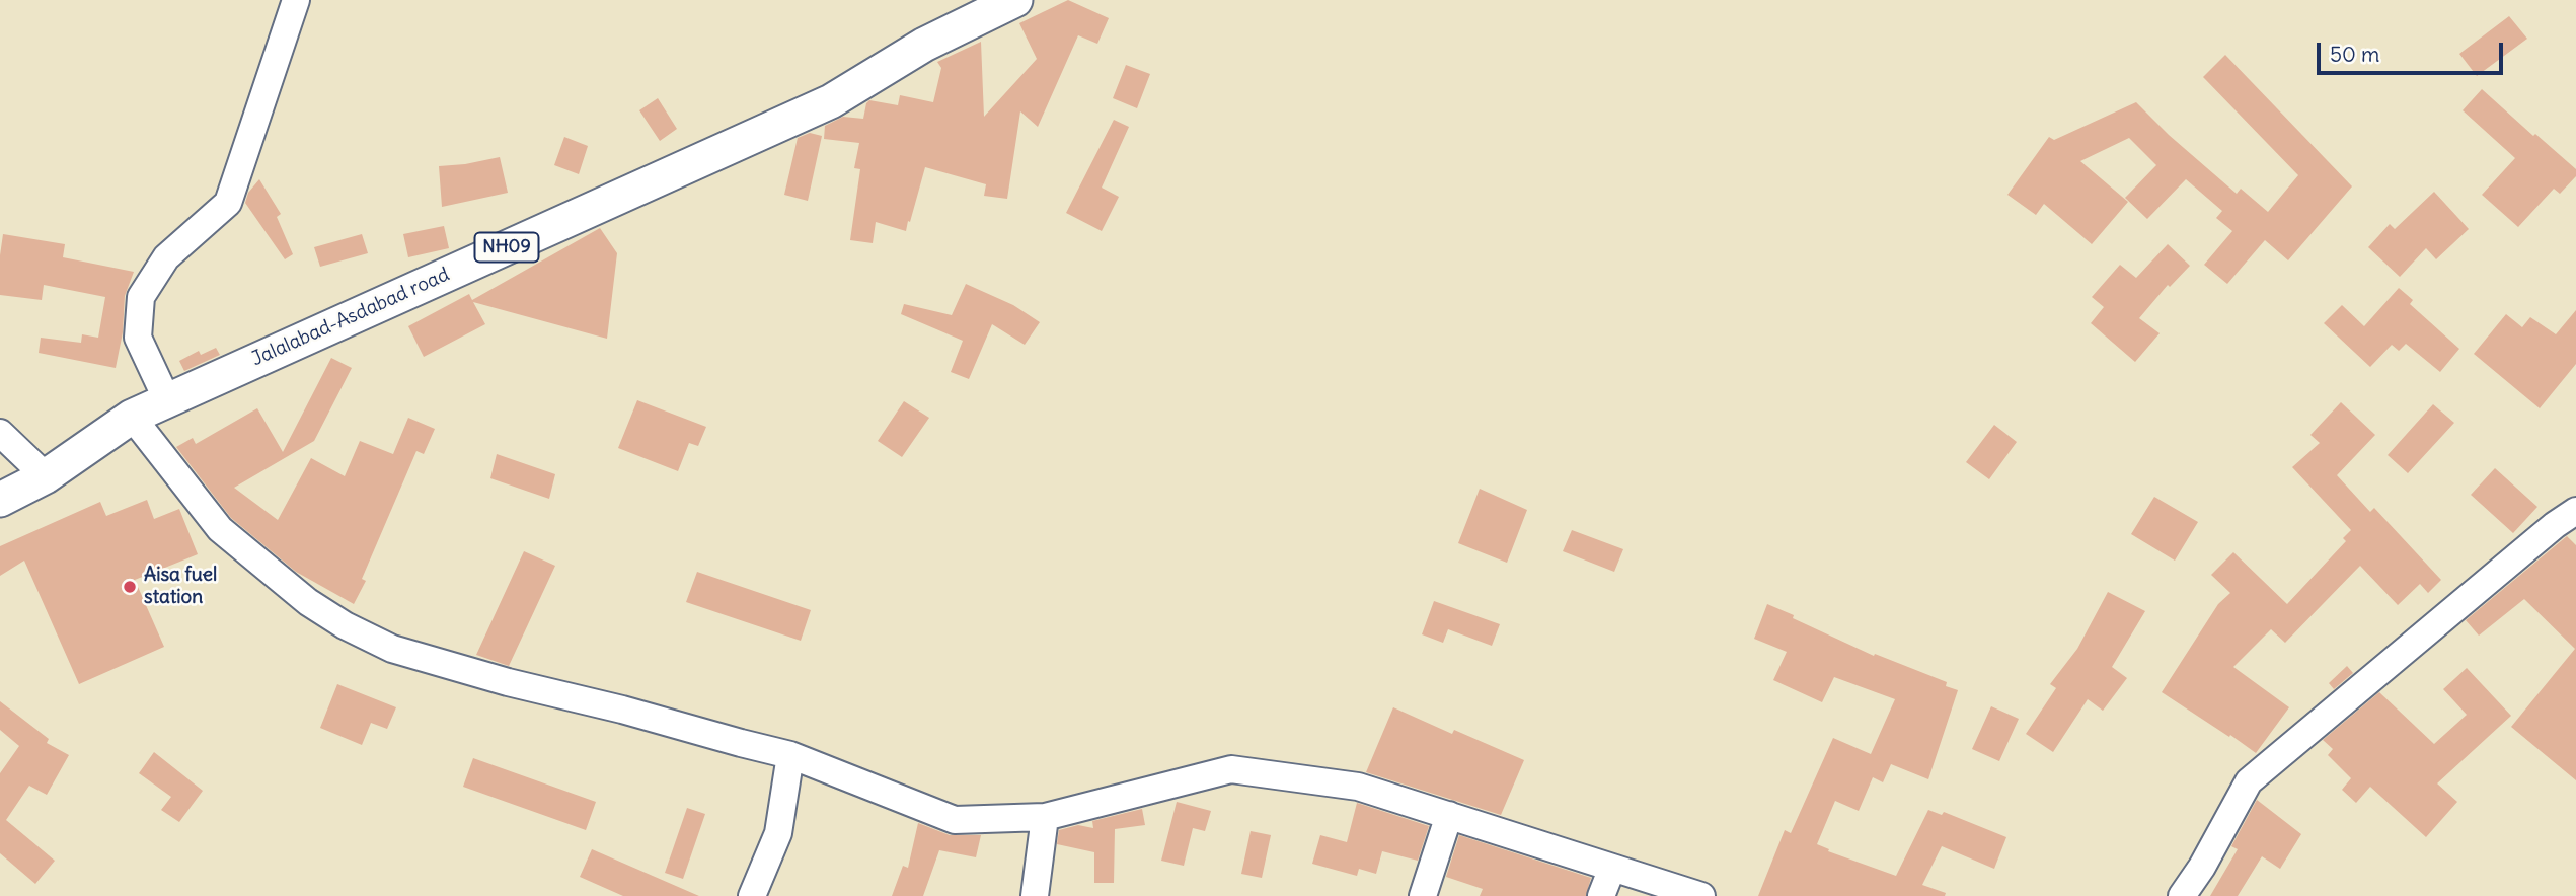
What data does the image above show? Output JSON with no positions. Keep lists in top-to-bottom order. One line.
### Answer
{"streets":{"main road":["NH09","Jalalabad-Asdabad road"]},"places":["Aisa fuel station"],"scale_bar":"50 m"}
